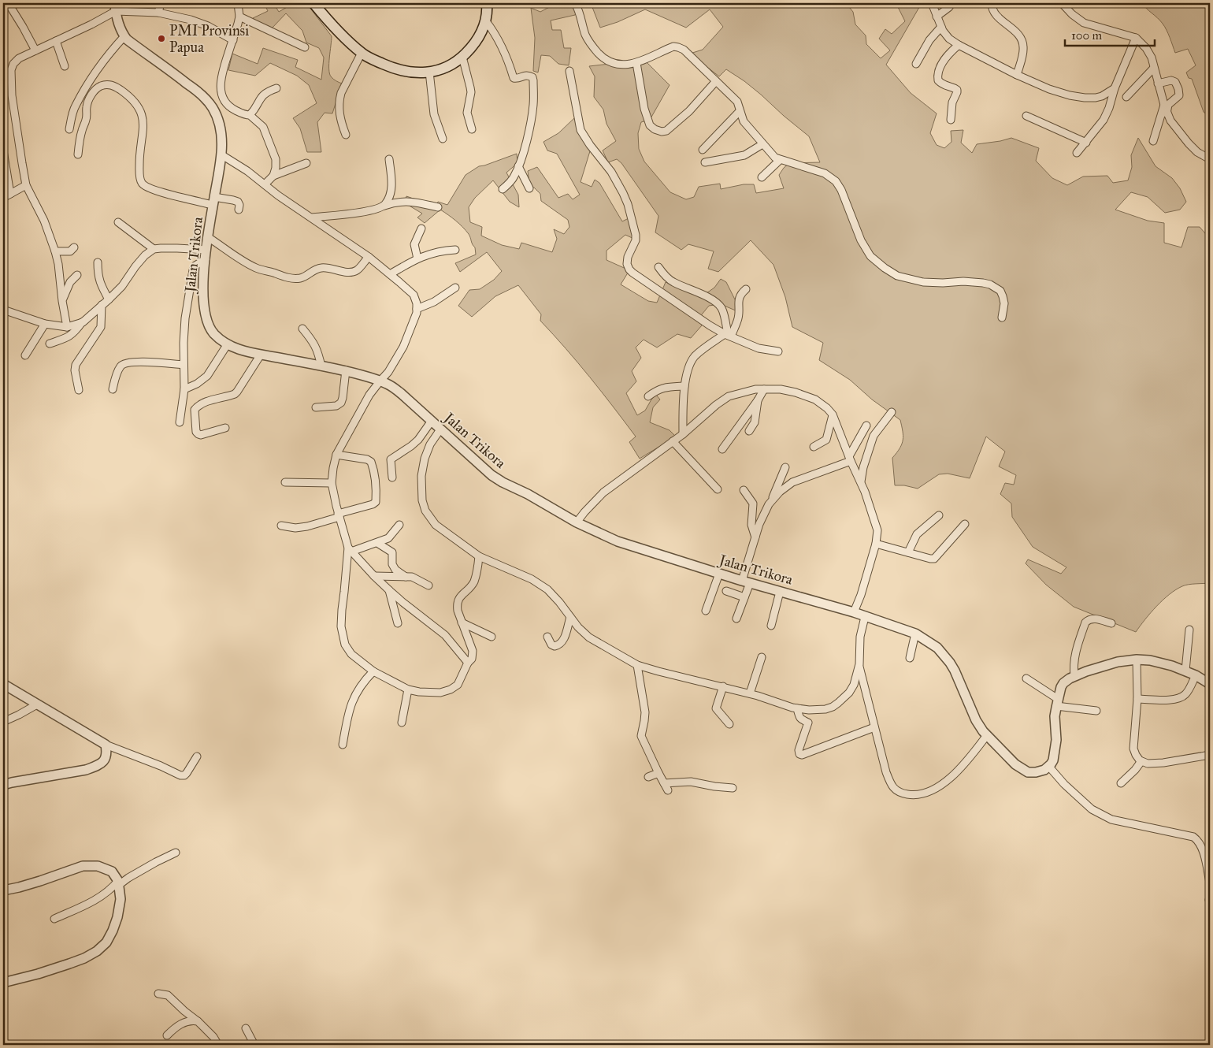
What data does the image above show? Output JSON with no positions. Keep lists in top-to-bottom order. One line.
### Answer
{"streets":{"street":["Jalan Trikora"]},"places":["PMI Provinsi Papua"],"scale_bar":"100 m"}
